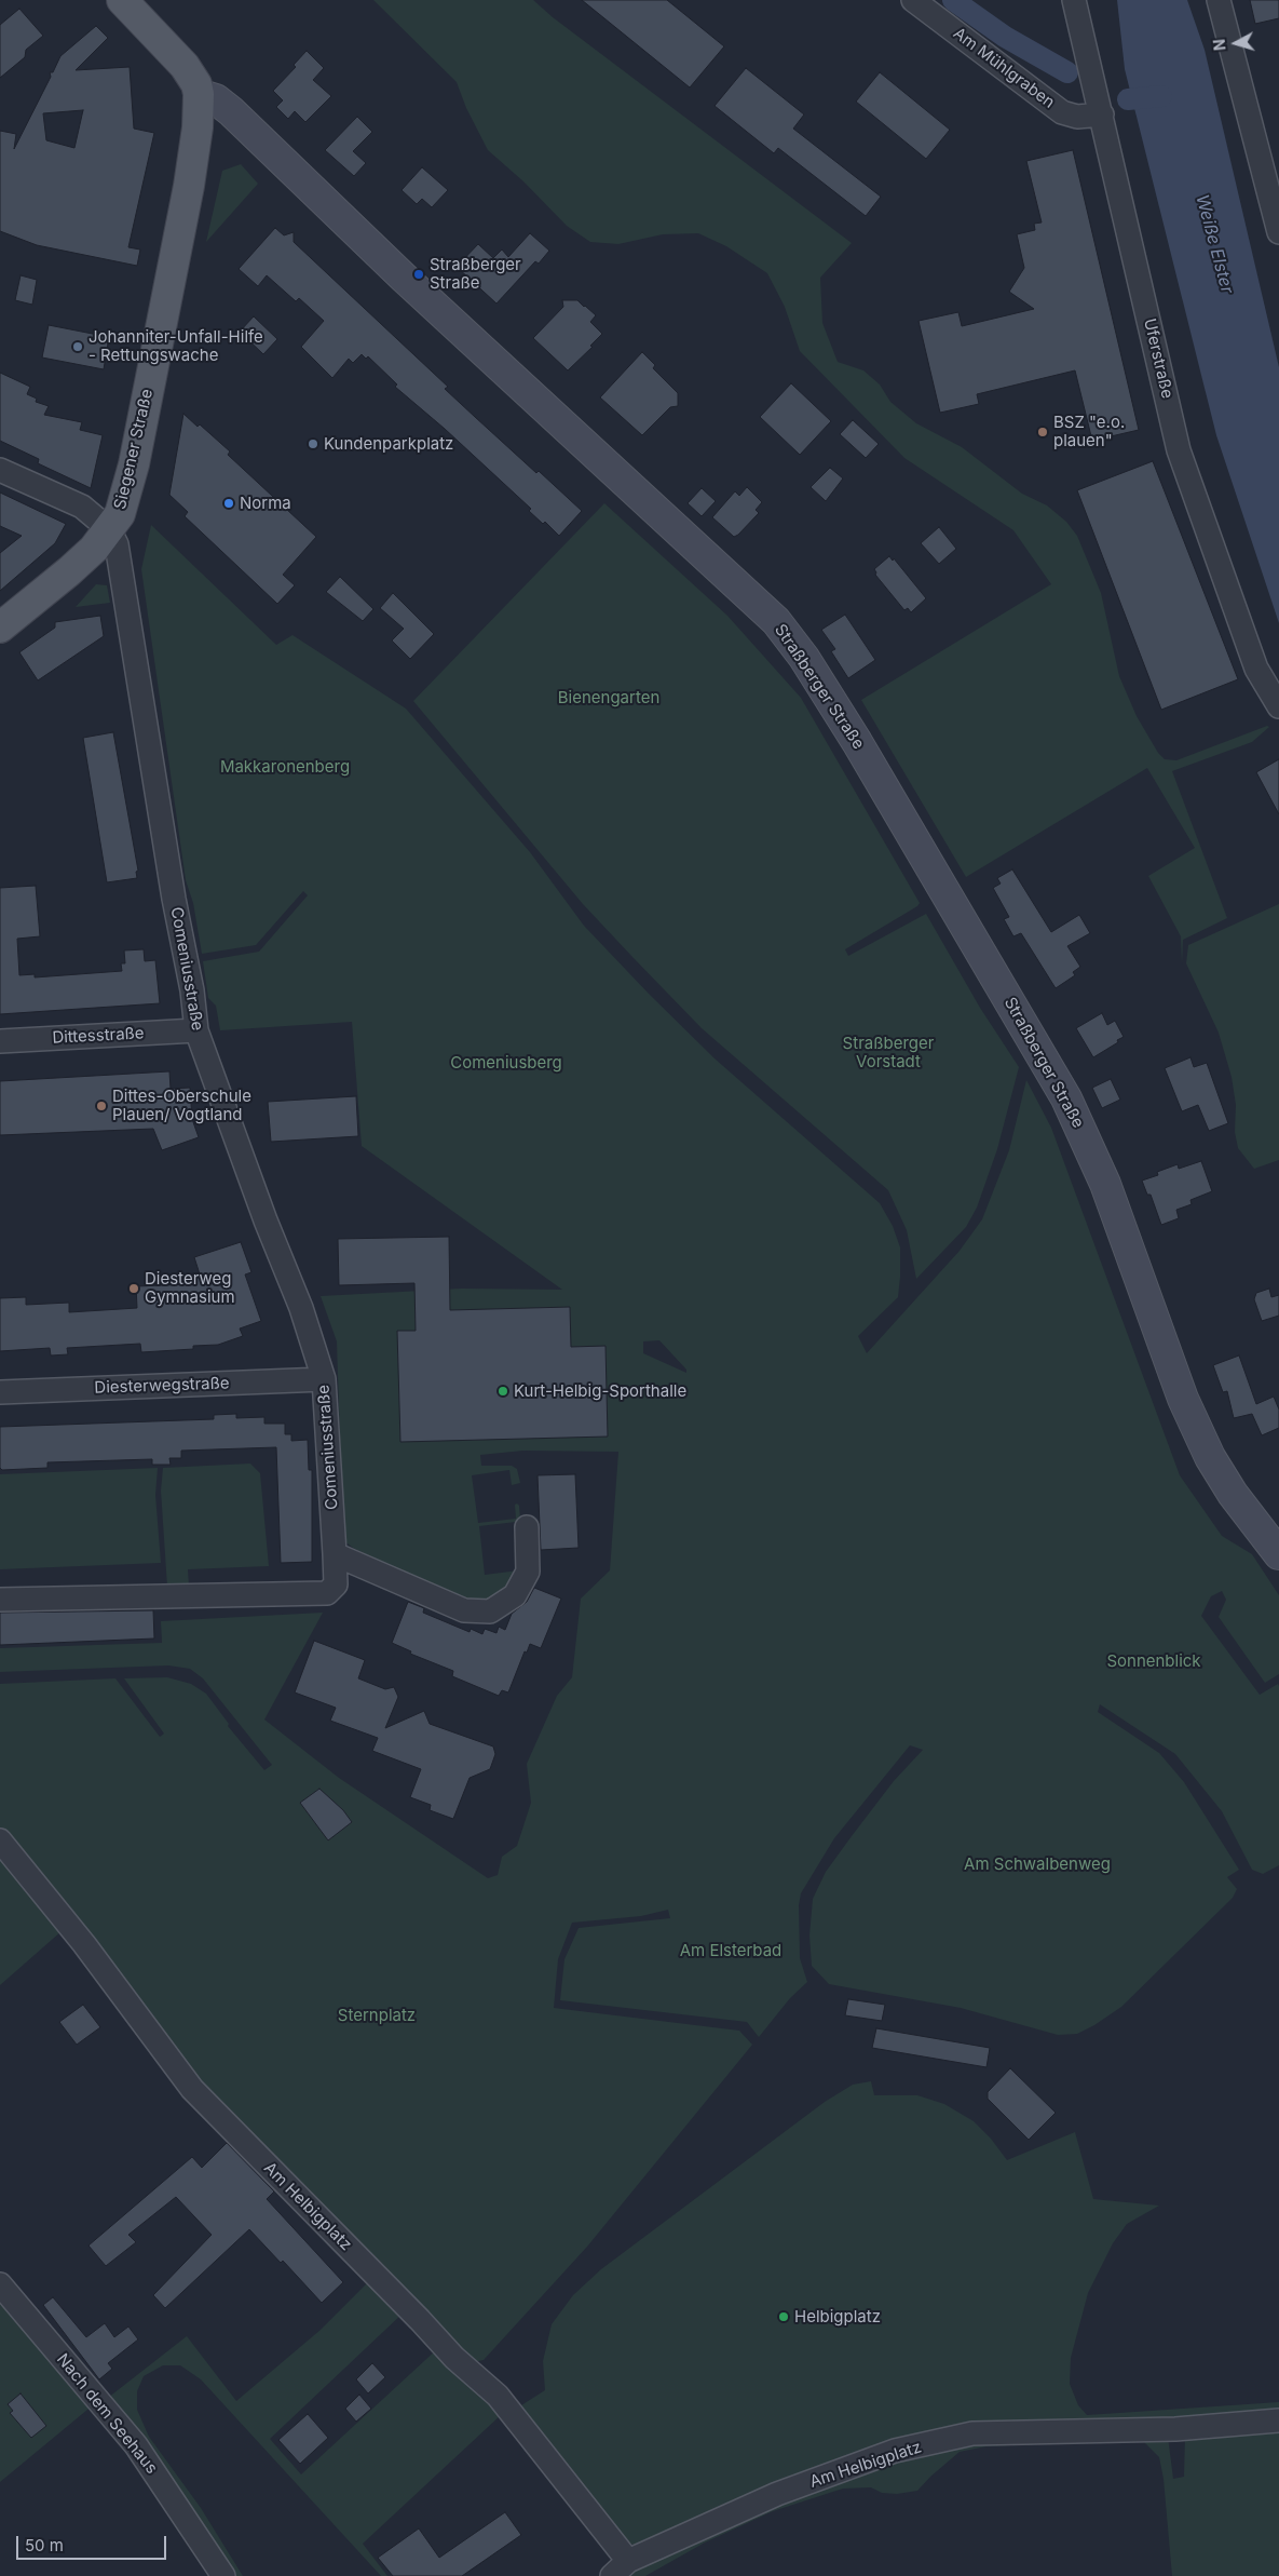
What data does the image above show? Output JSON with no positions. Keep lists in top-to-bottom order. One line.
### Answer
{"streets":{"main road":["Siegener Straße","Straßberger Straße"],"street":["Am Mühlgraben","Uferstraße","Comeniusstraße","Dittesstraße","Diesterwegstraße","Am Helbigplatz","Nach dem Seehaus"]},"crossings":[["Am Mühlgraben","Uferstraße"],["Siegener Straße","Straßberger Straße"],["Siegener Straße","Comeniusstraße"],["Comeniusstraße","Dittesstraße"],["Comeniusstraße","Diesterwegstraße"]],"water":["Weiße Elster"],"parks":["Bienengarten","Makkaronenberg","Straßberger Vorstadt","Comeniusberg","Sonnenblick","Am Schwalbenweg","Am Elsterbad","Sternplatz"],"places":["Straßberger Straße","Johanniter-Unfall-Hilfe - Rettungswache","BSZ \"e.o. plauen\"","Kundenparkplatz","Norma","Dittes-Oberschule Plauen/ Vogtland","Diesterweg Gymnasium","Kurt-Helbig-Sporthalle","Helbigplatz"],"scale_bar":"50 m","north":"left"}
